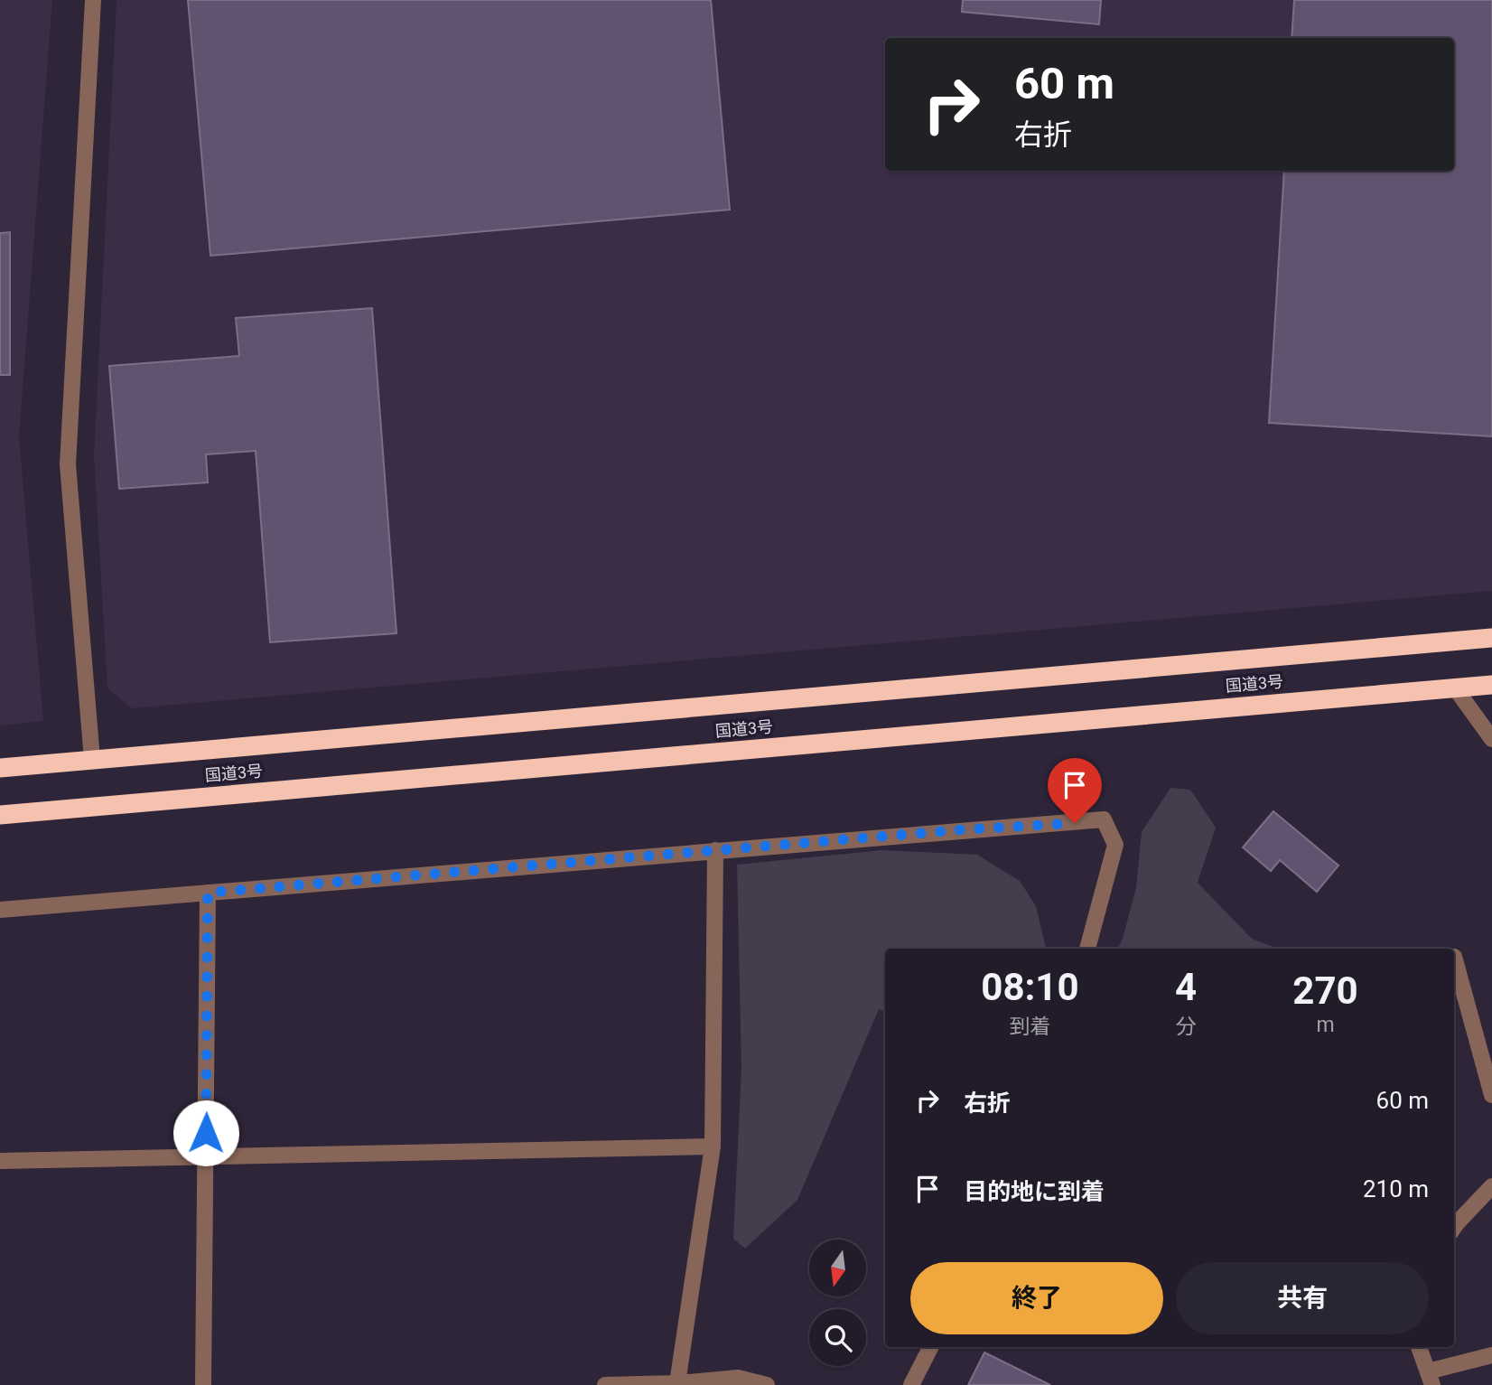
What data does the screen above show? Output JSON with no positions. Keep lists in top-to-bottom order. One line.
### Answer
{"streets":{"highway":["国道3号"]},"north":"bottom","page":{"turn":["60 m","右折"],"eta":["08:10","到着","4","分","270","m"],"list":[{"name":"右折","value":"60 m"},{"name":"目的地に到着","value":"210 m"}],"buttons":["終了","共有"]}}
